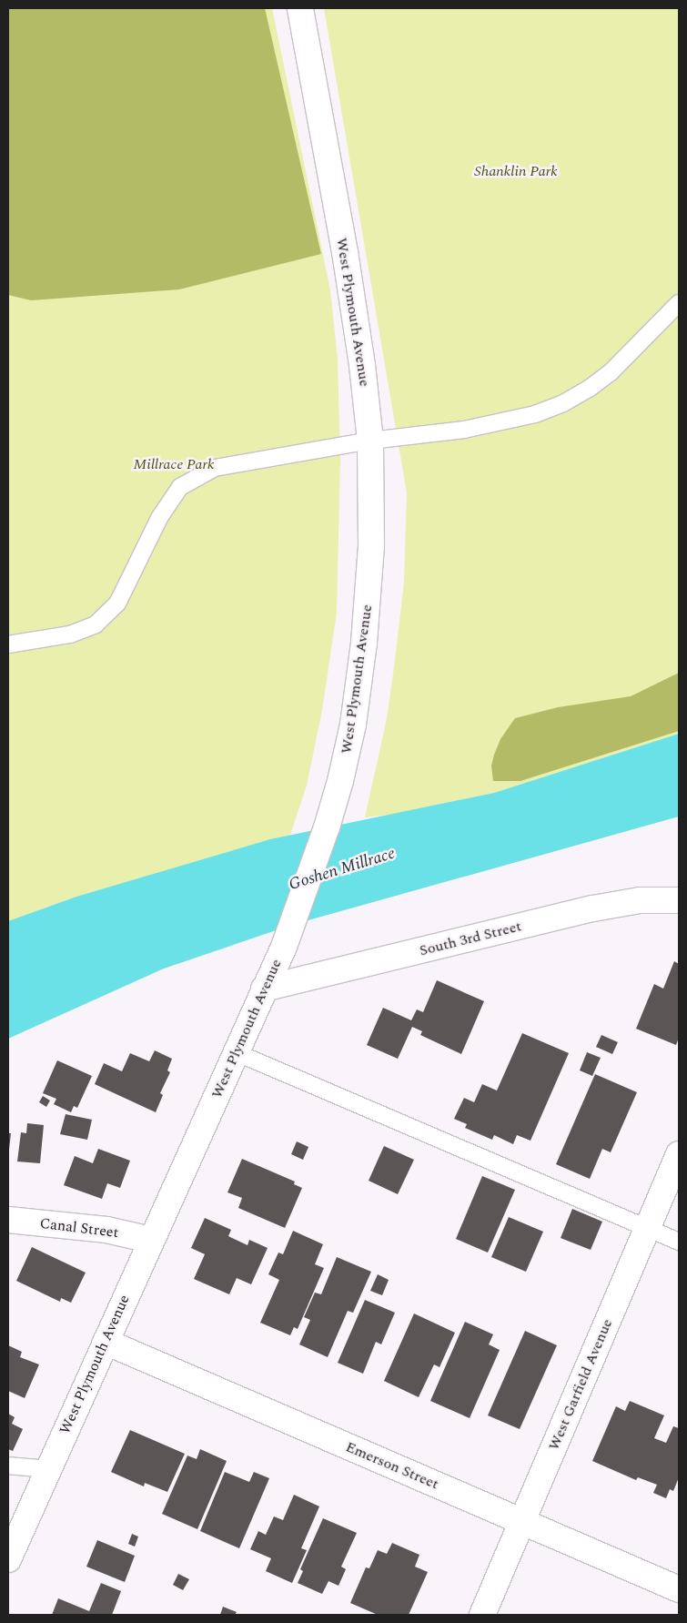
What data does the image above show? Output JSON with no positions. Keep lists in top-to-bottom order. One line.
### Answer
{"streets":{"street":["West Plymouth Avenue","South 3rd Street","Canal Street","West Garfield Avenue","Emerson Street"]},"crossings":[["West Plymouth Avenue","South 3rd Street"],["West Plymouth Avenue","Canal Street"],["West Plymouth Avenue","Emerson Street"],["West Garfield Avenue","Emerson Street"]],"water":["Goshen Millrace"],"parks":["Shanklin Park","Millrace Park"]}
